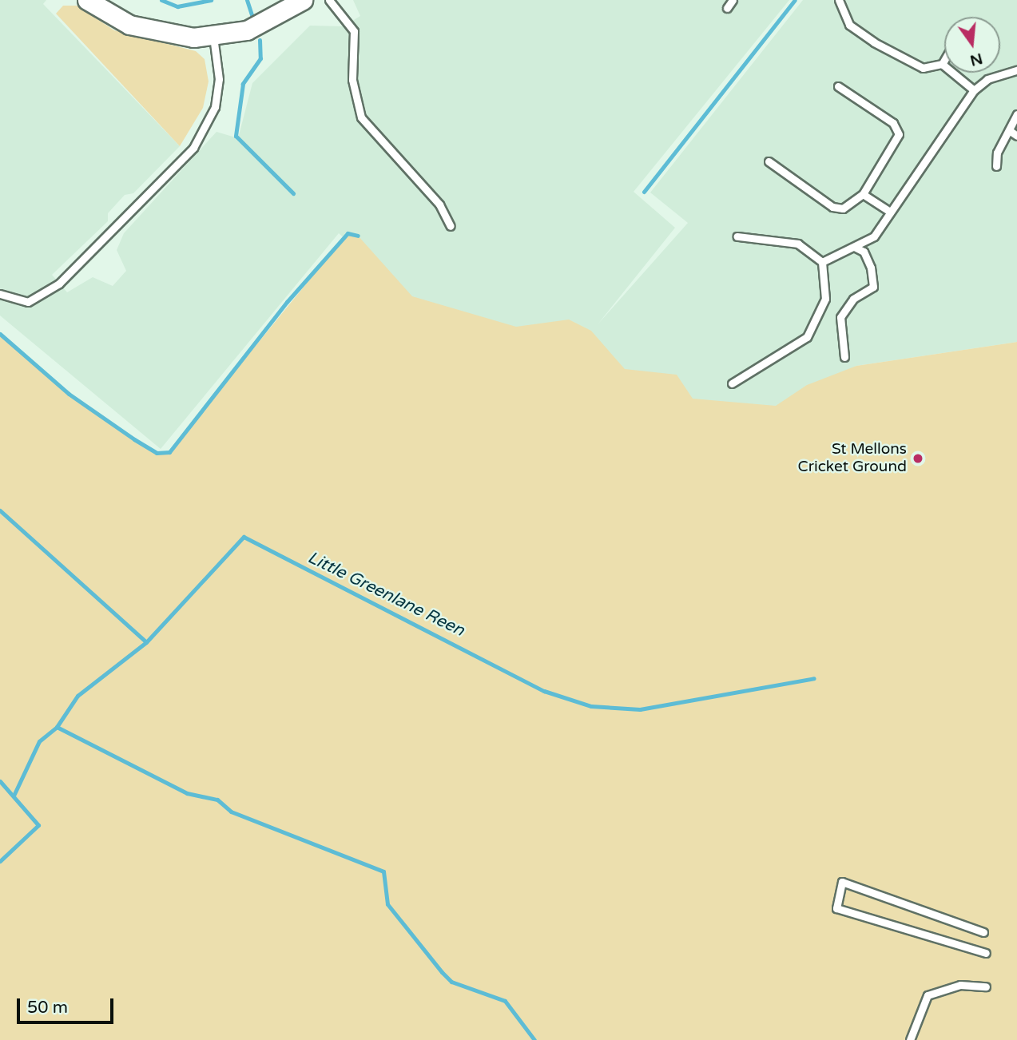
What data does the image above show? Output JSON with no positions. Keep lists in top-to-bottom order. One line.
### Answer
{"water":["Little Greenlane Reen"],"places":["St Mellons Cricket Ground"],"scale_bar":"50 m","north":"bottom"}
